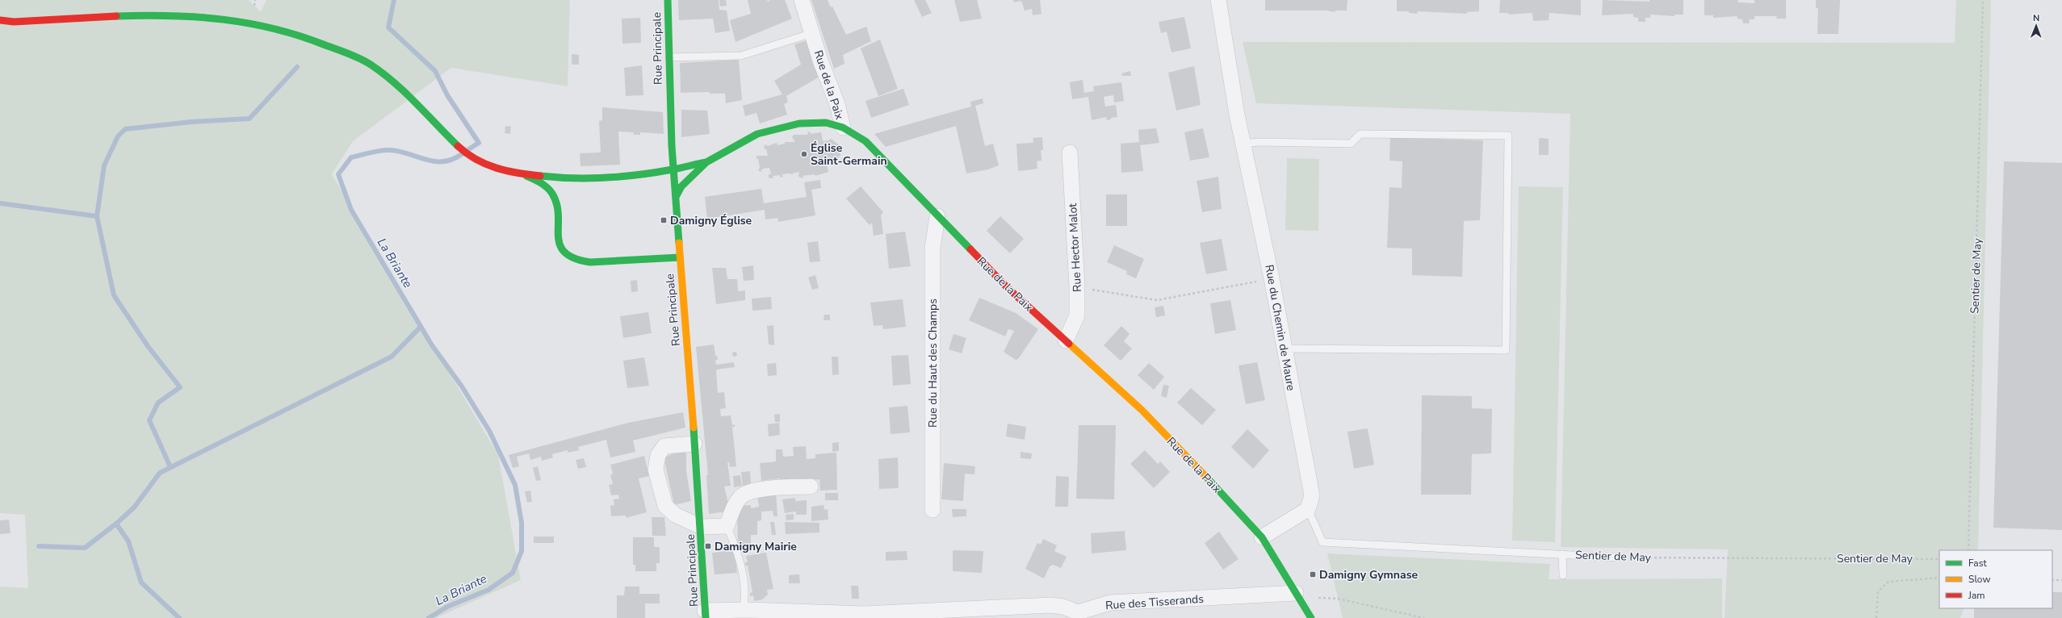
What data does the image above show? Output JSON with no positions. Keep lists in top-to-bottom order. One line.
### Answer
{"streets":{"street":["Rue Principale","Rue de la Paix","Rue Hector Malot","Rue du Chemin de Maure","Rue du Haut des Champs","Rue des Tisserands"],"lane":["Sentier de May"]},"crossings":[["Rue Principale","Rue des Tisserands"],["Rue de la Paix","Rue Hector Malot"],["Rue de la Paix","Rue du Haut des Champs"],["Sentier de May","Rue du Chemin de Maure"]],"water":["La Briante"],"places":{"other":["Église Saint-Germain"],"transit":["Damigny Église","Damigny Mairie","Damigny Gymnase"]},"legend":["Fast","Slow","Jam"],"north":"top"}
